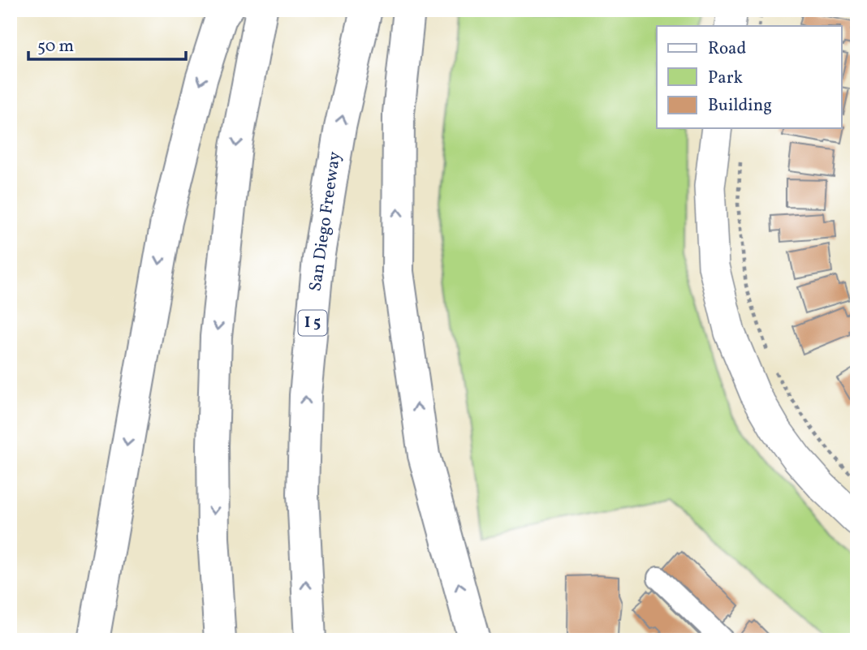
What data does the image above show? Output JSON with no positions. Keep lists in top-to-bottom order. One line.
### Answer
{"streets":{"highway":["San Diego Freeway","I 5"]},"legend":["Road","Park","Building"],"scale_bar":"50 m"}
